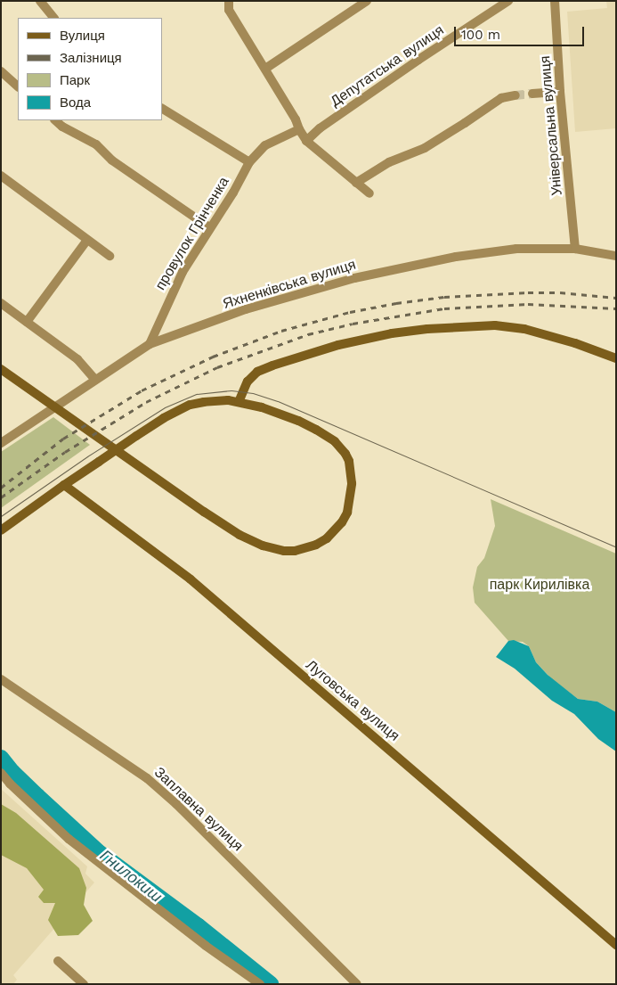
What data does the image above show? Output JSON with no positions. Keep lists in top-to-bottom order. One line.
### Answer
{"streets":{"street":["Депутатська вулиця","Універсальна вулиця","провулок Грінченка","Яхненківська вулиця","Луговська вулиця","Заплавна вулиця"]},"crossings":[["Універсальна вулиця","Яхненківська вулиця"],["провулок Грінченка","Яхненківська вулиця"]],"water":["Гнилокиш"],"parks":["парк Кирилівка"],"legend":["Вулиця","Залізниця","Парк","Вода"],"scale_bar":"100 m"}
